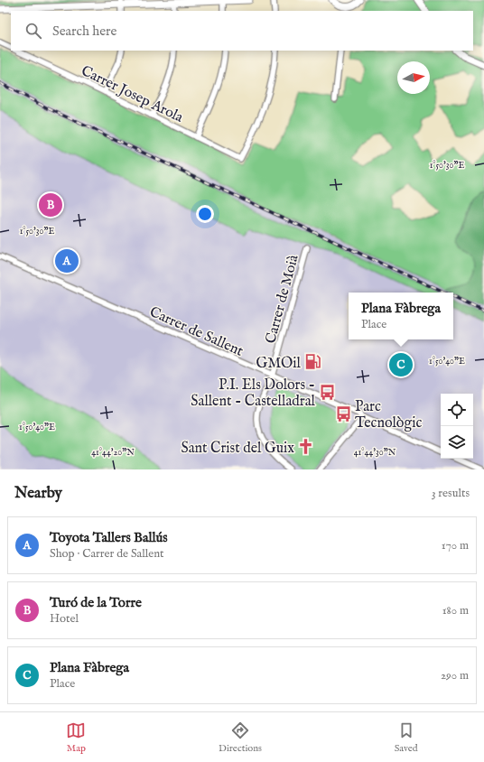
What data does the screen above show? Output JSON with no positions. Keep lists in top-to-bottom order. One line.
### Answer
{"streets":{"street":["Carrer Josep Arola","Carrer de Moià","Carrer de Sallent"]},"crossings":[["Carrer de Moià","Carrer de Sallent"]],"places":{"fuel station":["GMOil"],"bus stop":["P.I. Els Dolors - Sallent - Castelladral","Parc Tecnològic"],"church":["Sant Crist del Guix"]},"north":"right","page":{"search":"Search here","pins":["B","A","C"],"popup":["Plana Fàbrega","Place"],"heading":["Nearby","3 results"],"list":[{"mark":"A","name":"Toyota Tallers Ballús","note":"Shop · Carrer de Sallent","value":"170 m"},{"mark":"B","name":"Turó de la Torre","note":"Hotel","value":"180 m"},{"mark":"C","name":"Plana Fàbrega","note":"Place","value":"290 m"}],"nav":["Map","Directions","Saved"]},"coordinates":["1°50'30\"E","1°50'40\"E","41°44'20\"N","41°44'30\"N"]}
